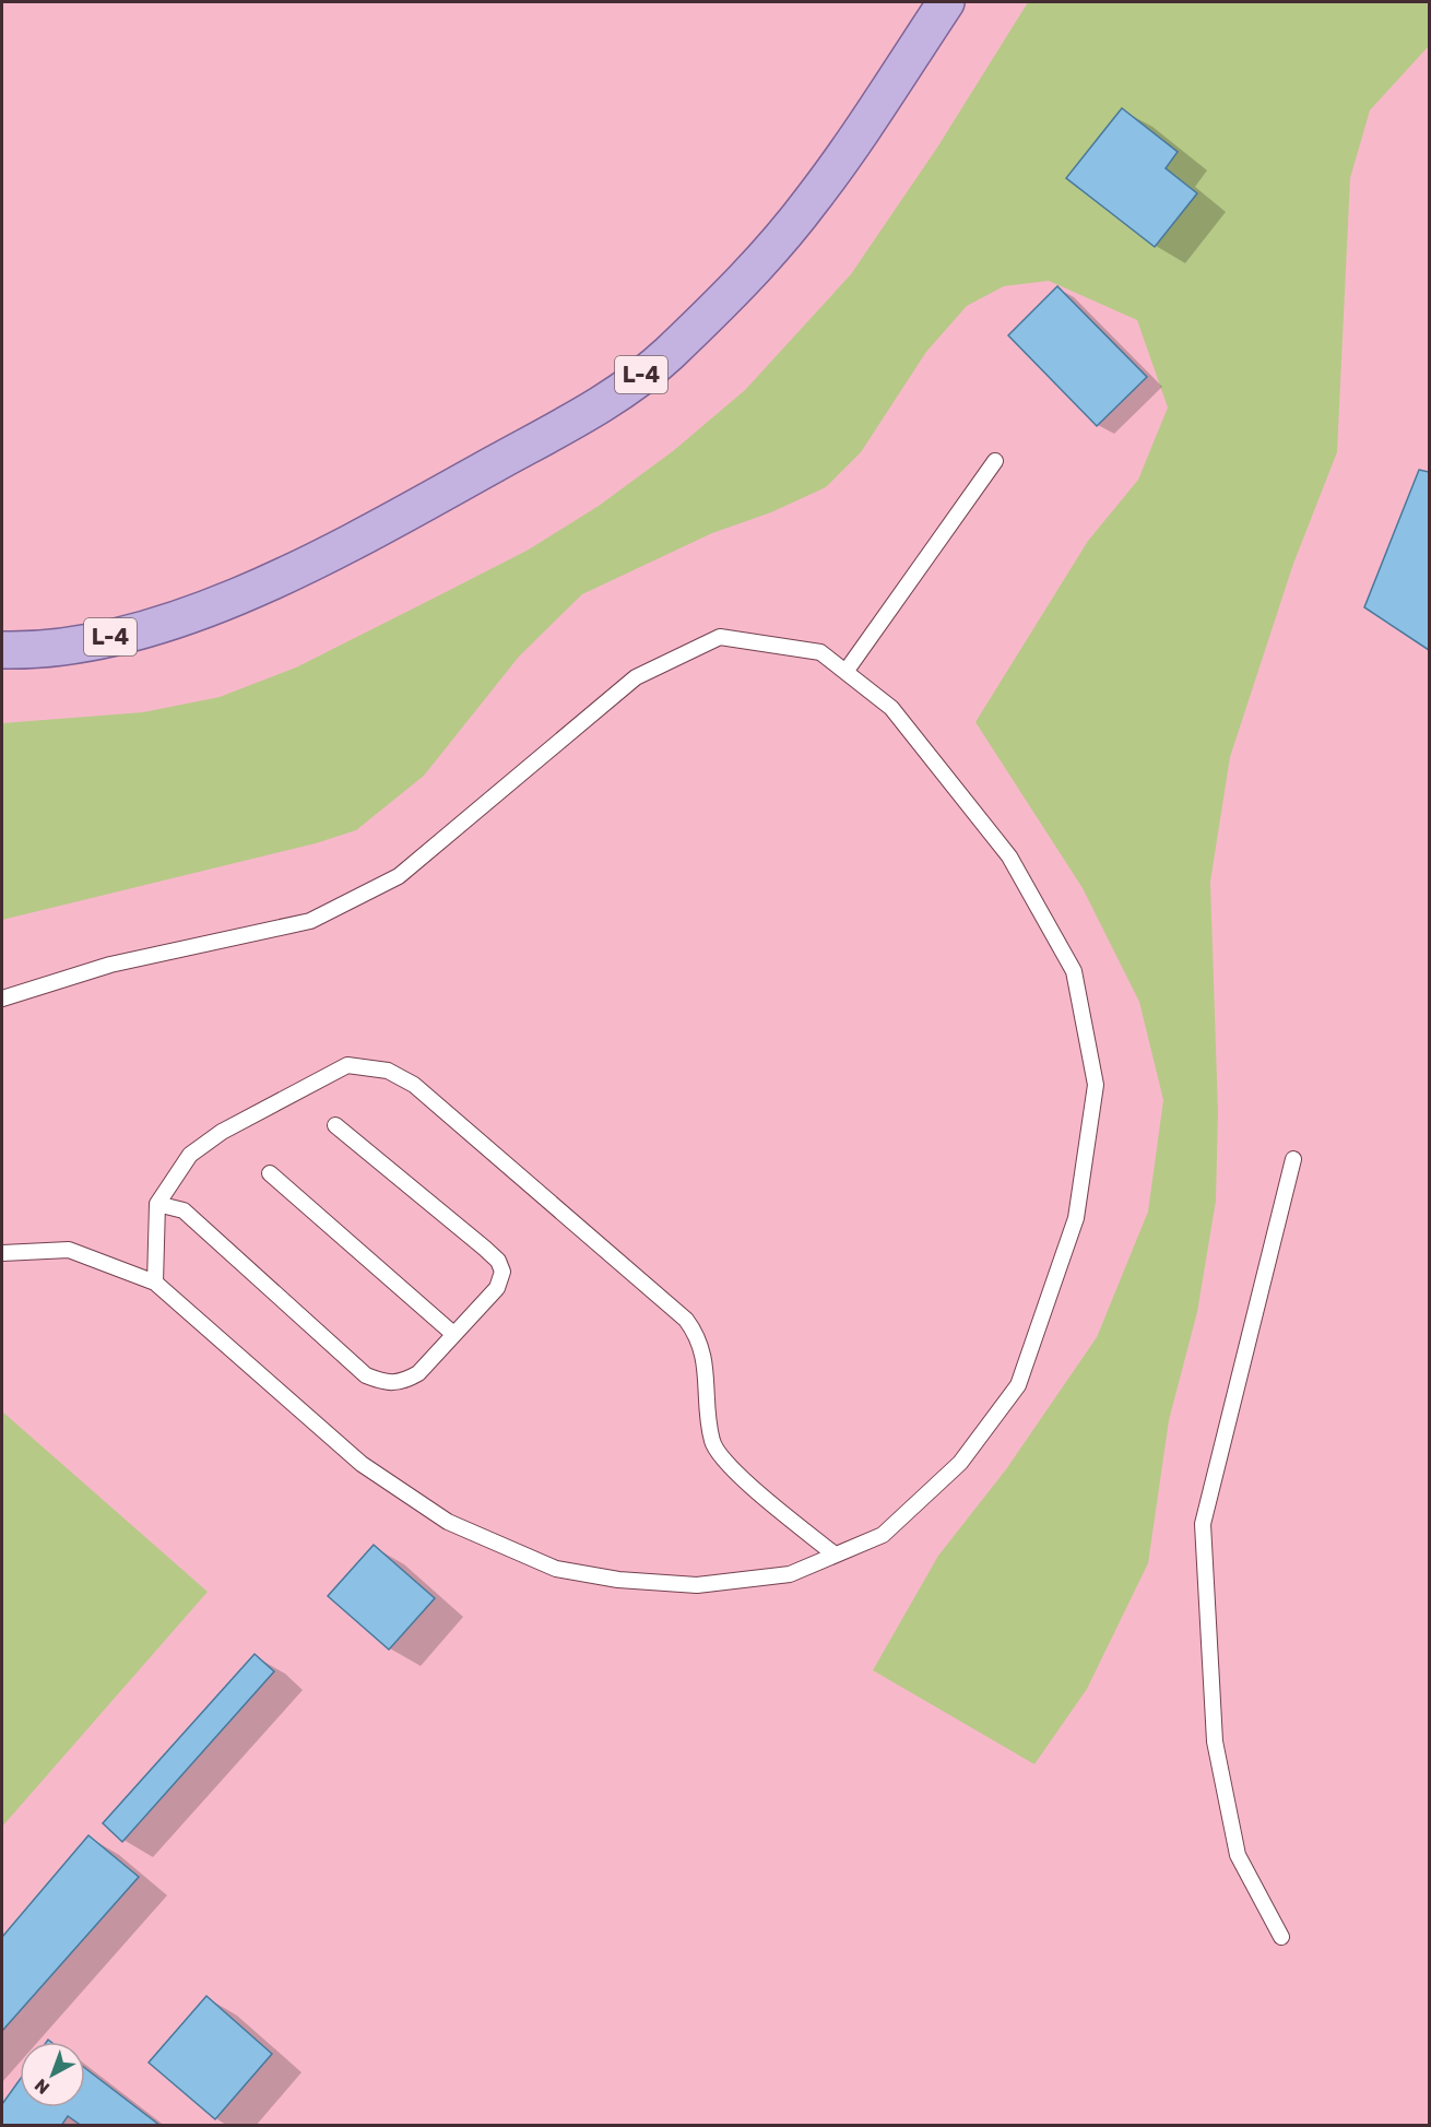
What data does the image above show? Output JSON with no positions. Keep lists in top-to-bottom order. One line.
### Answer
{"streets":{"main road":["L-4"]},"north":"bottom left"}
